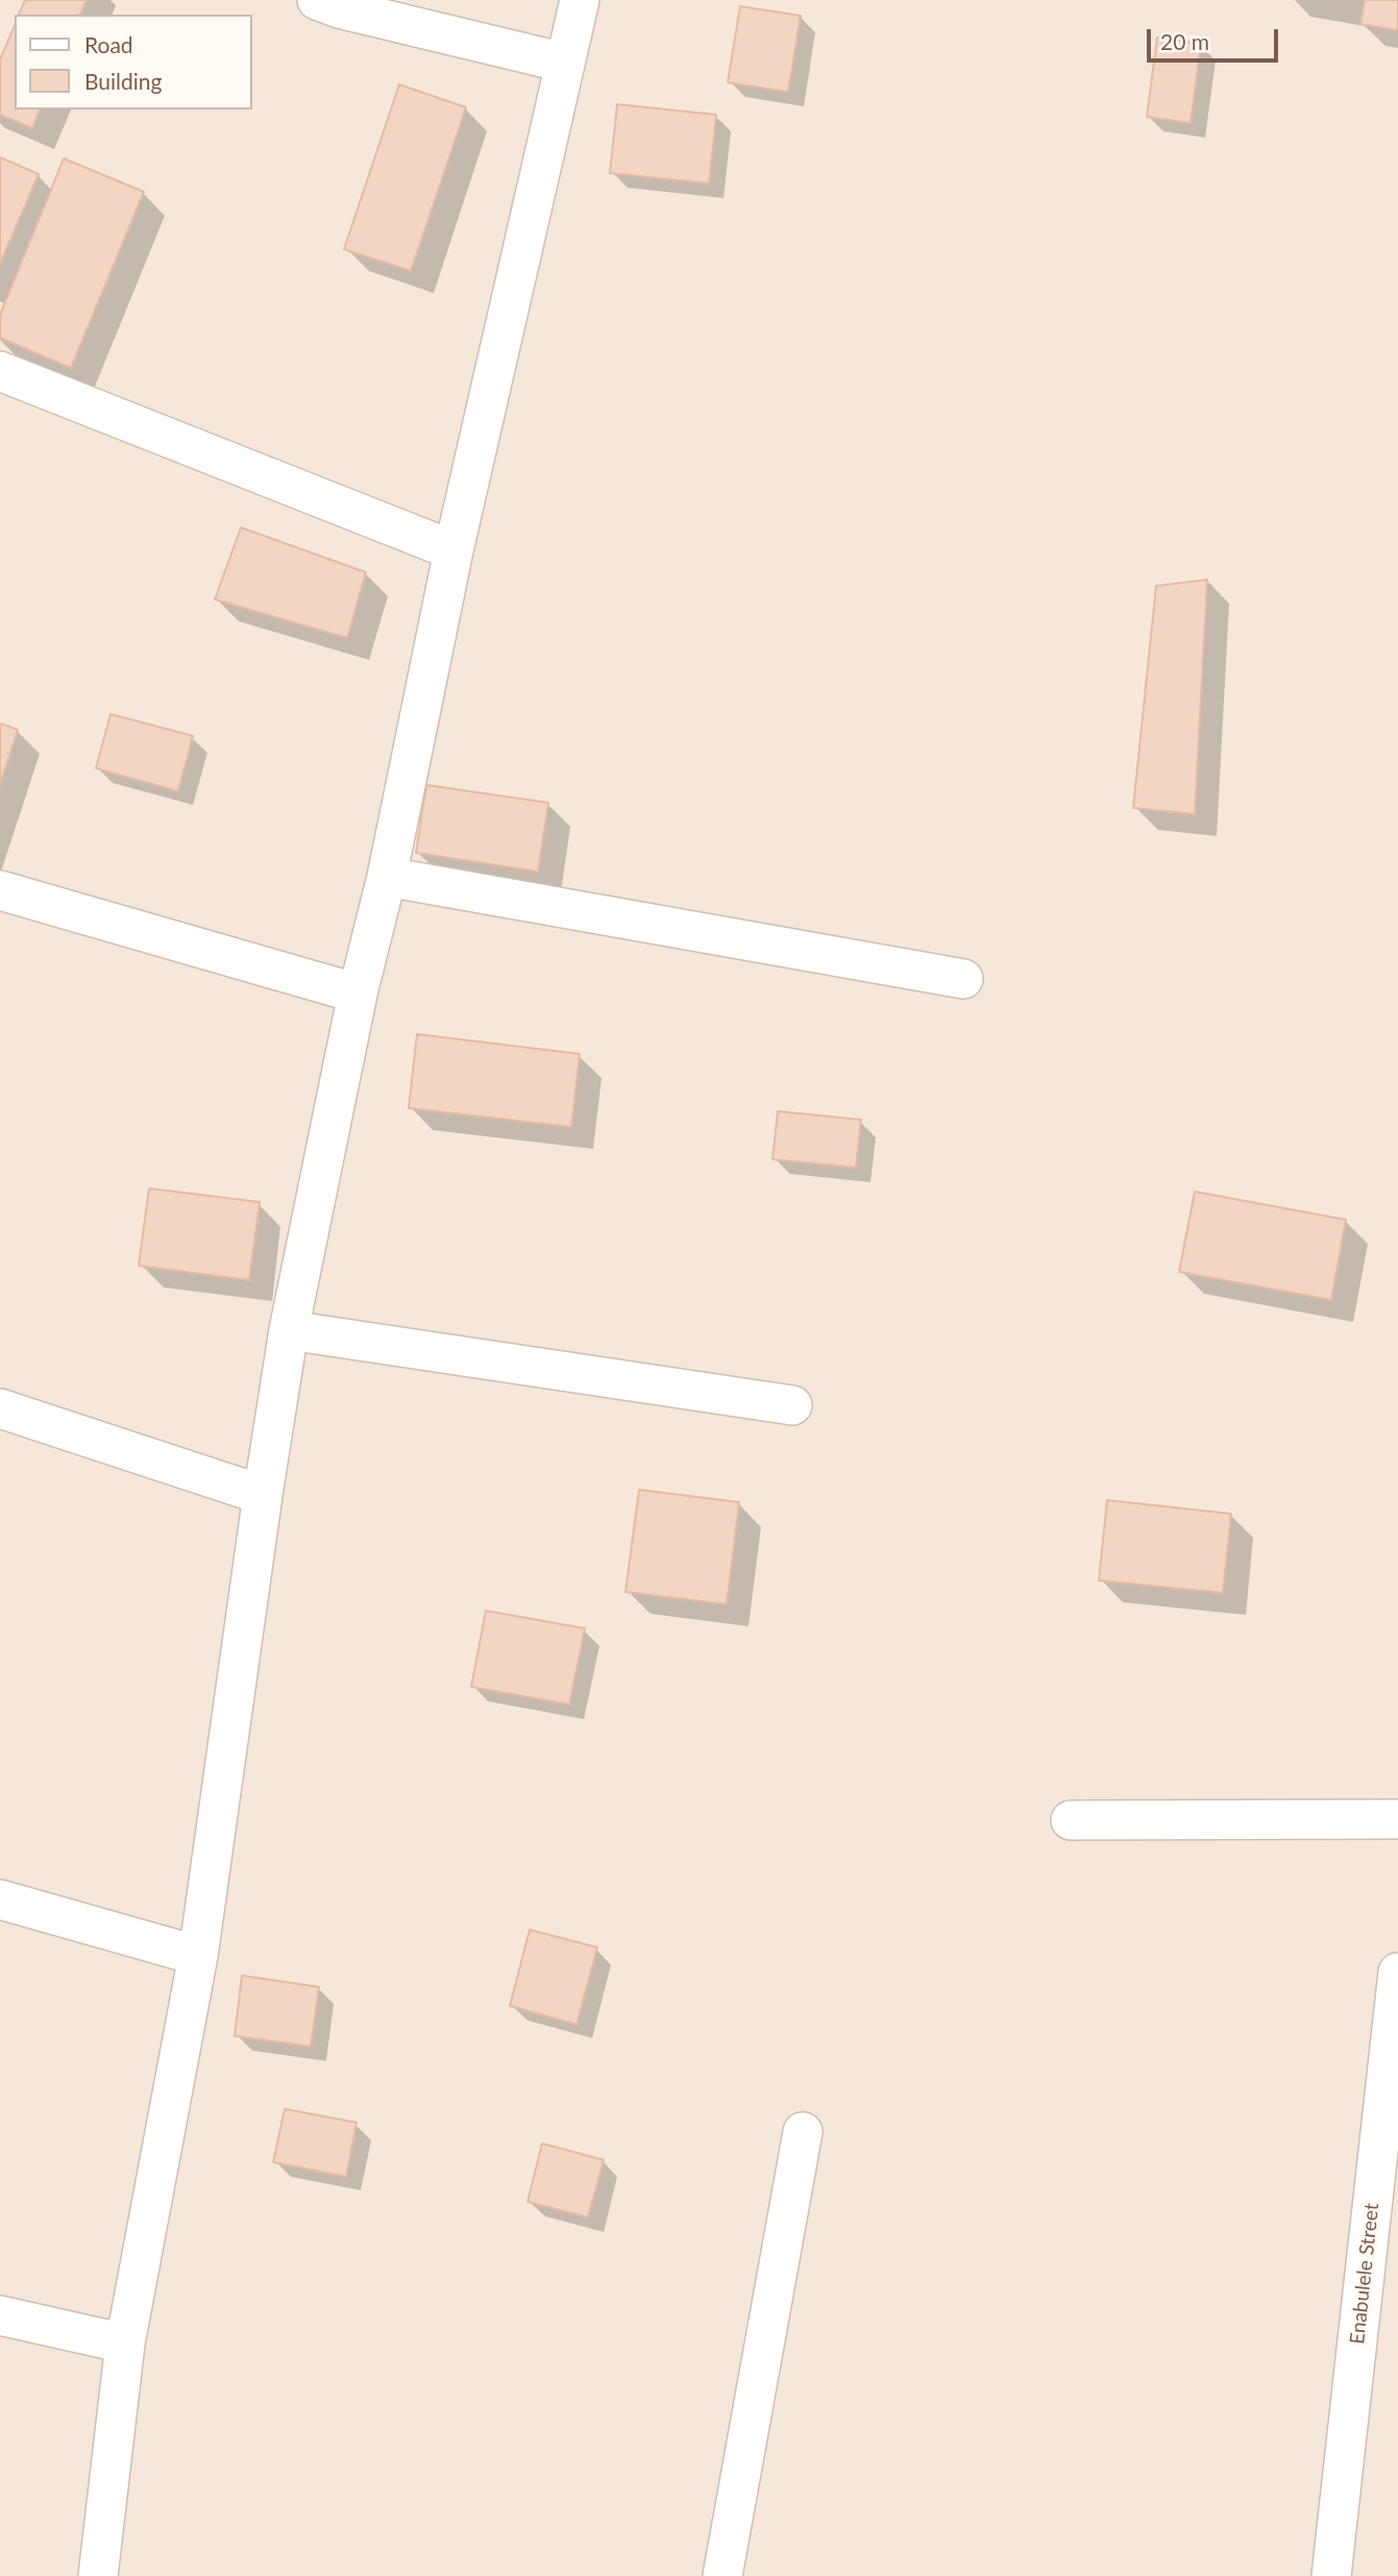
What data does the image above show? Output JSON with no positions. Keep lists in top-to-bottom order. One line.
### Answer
{"streets":{"street":["Enabulele Street"]},"legend":["Road","Building"],"scale_bar":"20 m"}
